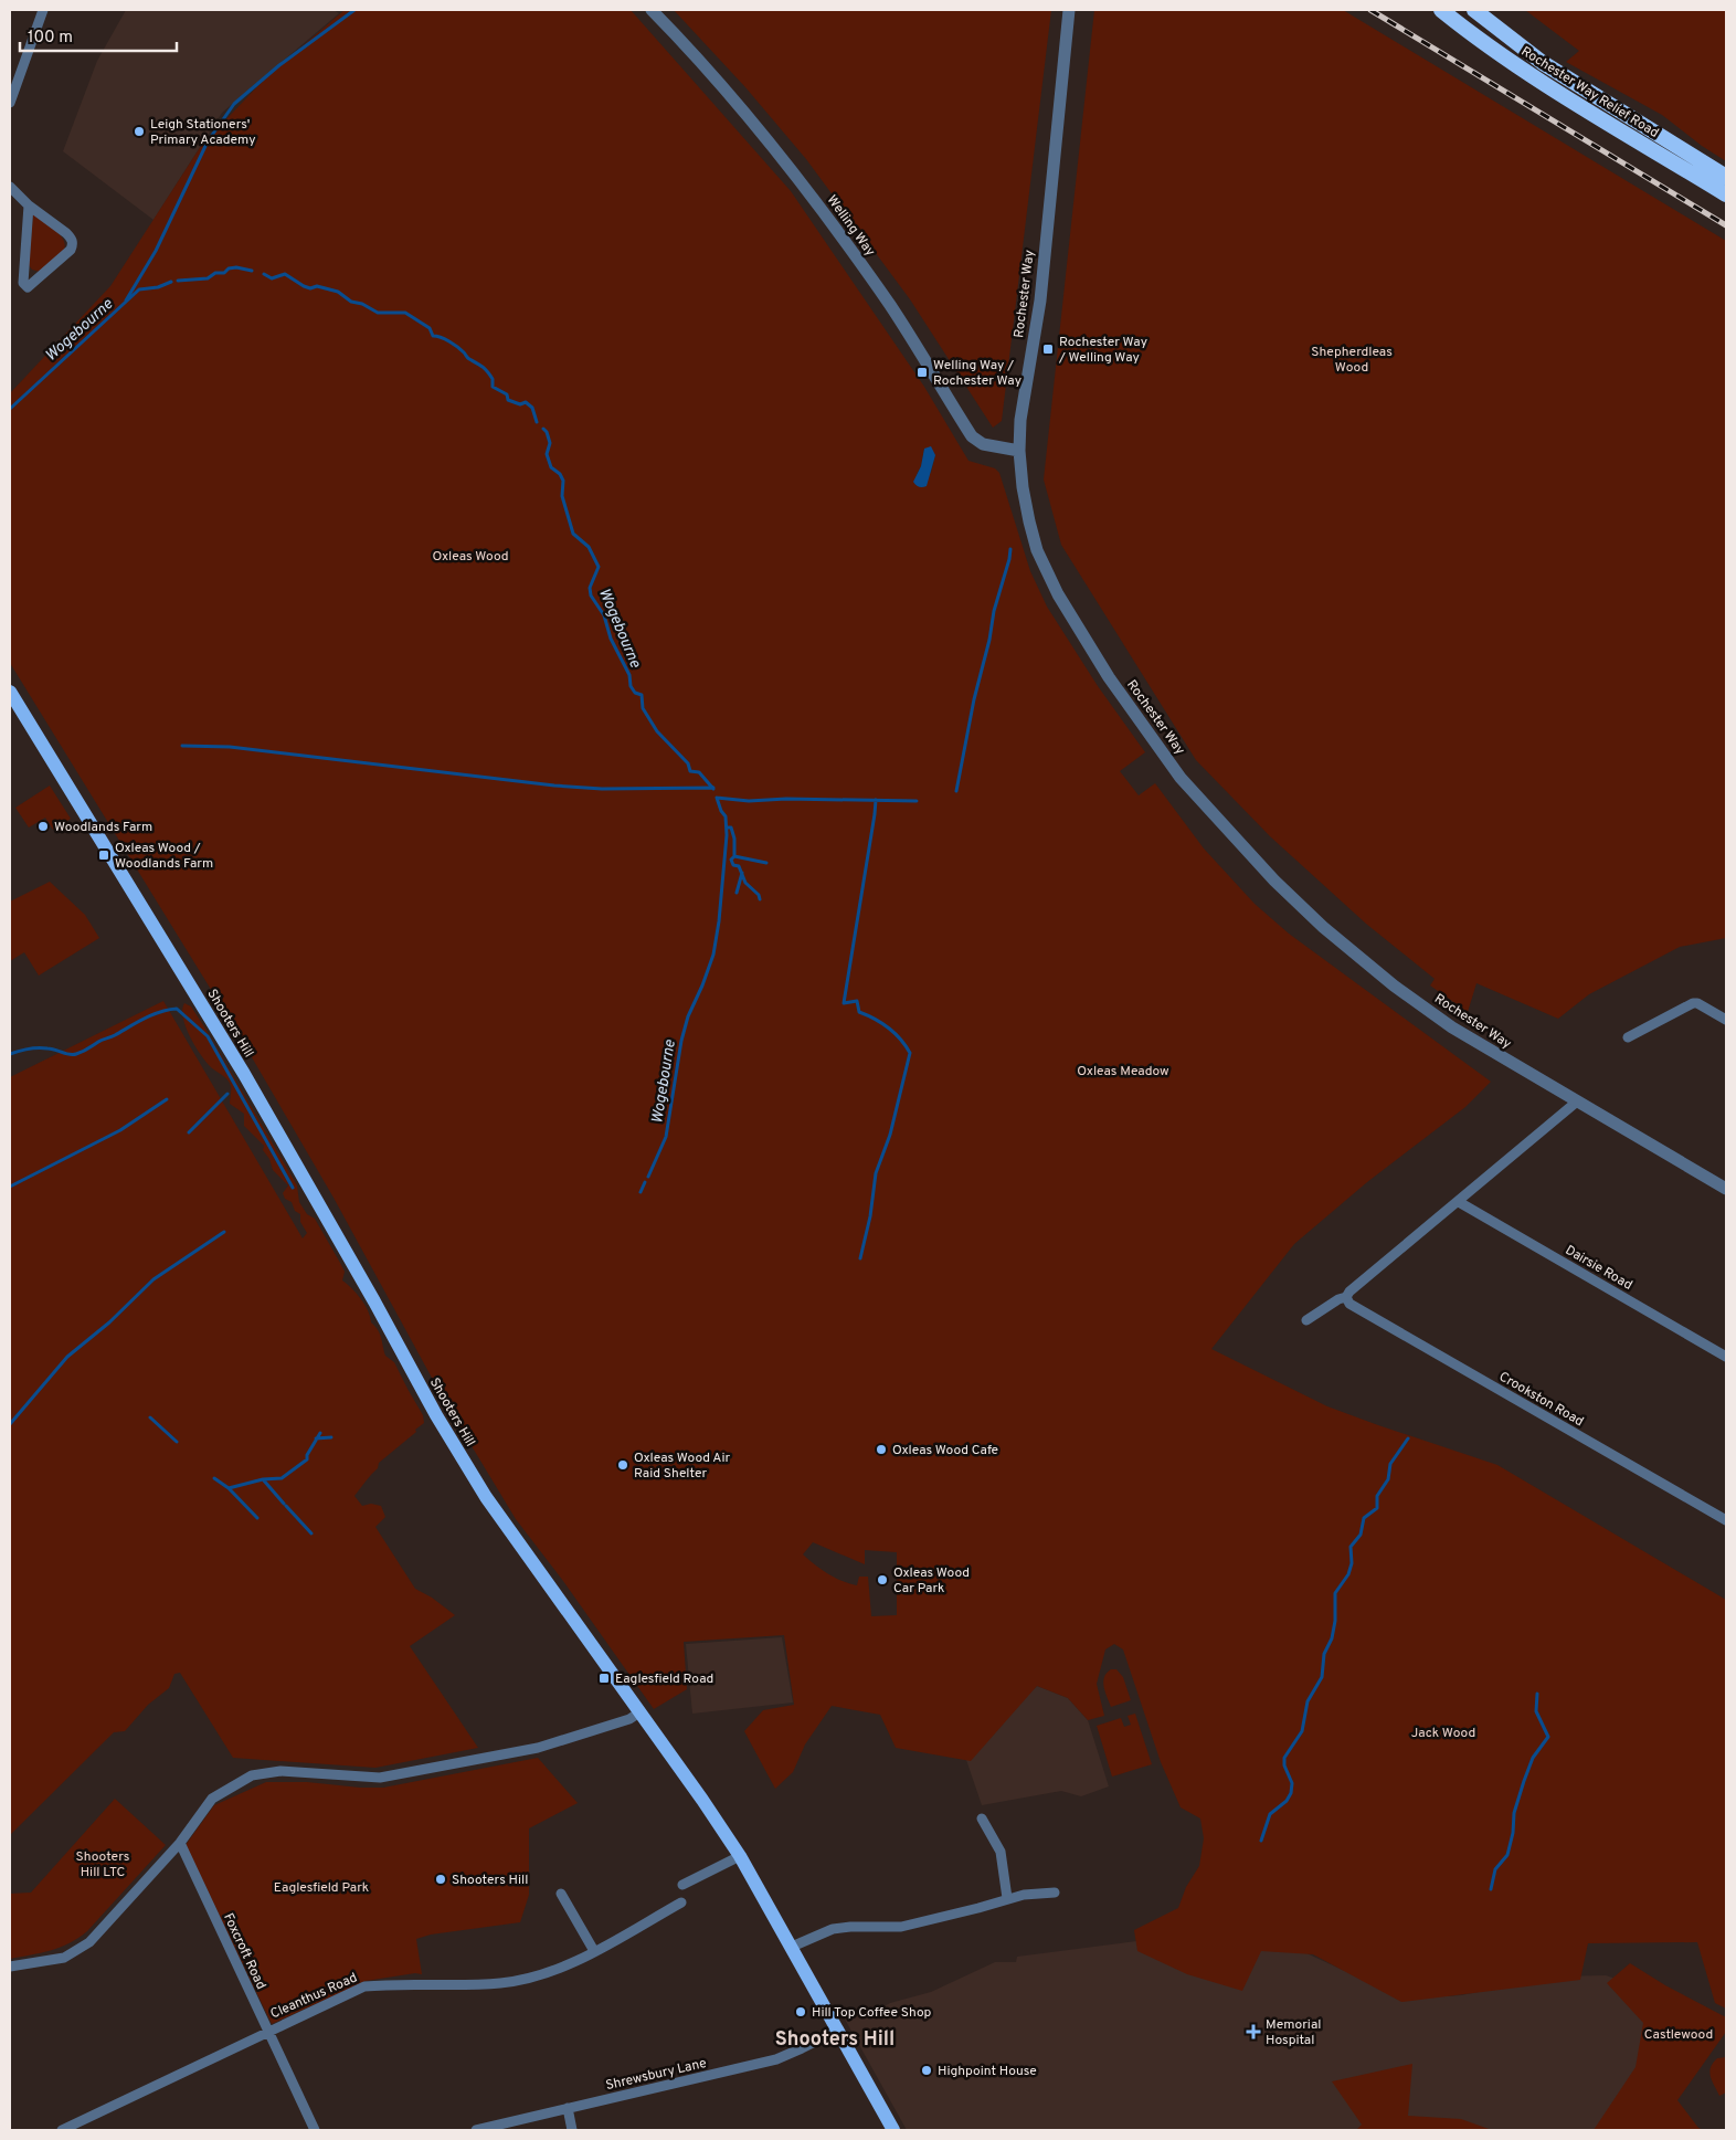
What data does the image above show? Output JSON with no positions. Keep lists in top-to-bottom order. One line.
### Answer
{"streets":{"highway":["Rochester Way Relief Road"],"main road":["Shooters Hill"],"street":["Welling Way","Rochester Way","Dairsie Road","Crookston Road","Foxcroft Road","Cleanthus Road","Shrewsbury Lane"]},"crossings":[["Welling Way","Rochester Way"],["Shooters Hill","Shrewsbury Lane"],["Foxcroft Road","Cleanthus Road"]],"districts":["Shooters Hill"],"water":["Wogebourne"],"parks":["Shepherdleas Wood","Oxleas Wood","Oxleas Meadow","Jack Wood","Shooters Hill LTC","Eaglesfield Park","Castlewood"],"places":{"other":["Leigh Stationers' Primary Academy","Woodlands Farm","Oxleas Wood Cafe","Oxleas Wood Air Raid Shelter","Oxleas Wood Car Park","Shooters Hill","Hill Top Coffee Shop","Highpoint House"],"transit":["Rochester Way / Welling Way","Welling Way / Rochester Way","Oxleas Wood / Woodlands Farm","Eaglesfield Road"],"health":["Memorial Hospital"]},"scale_bar":"100 m"}
